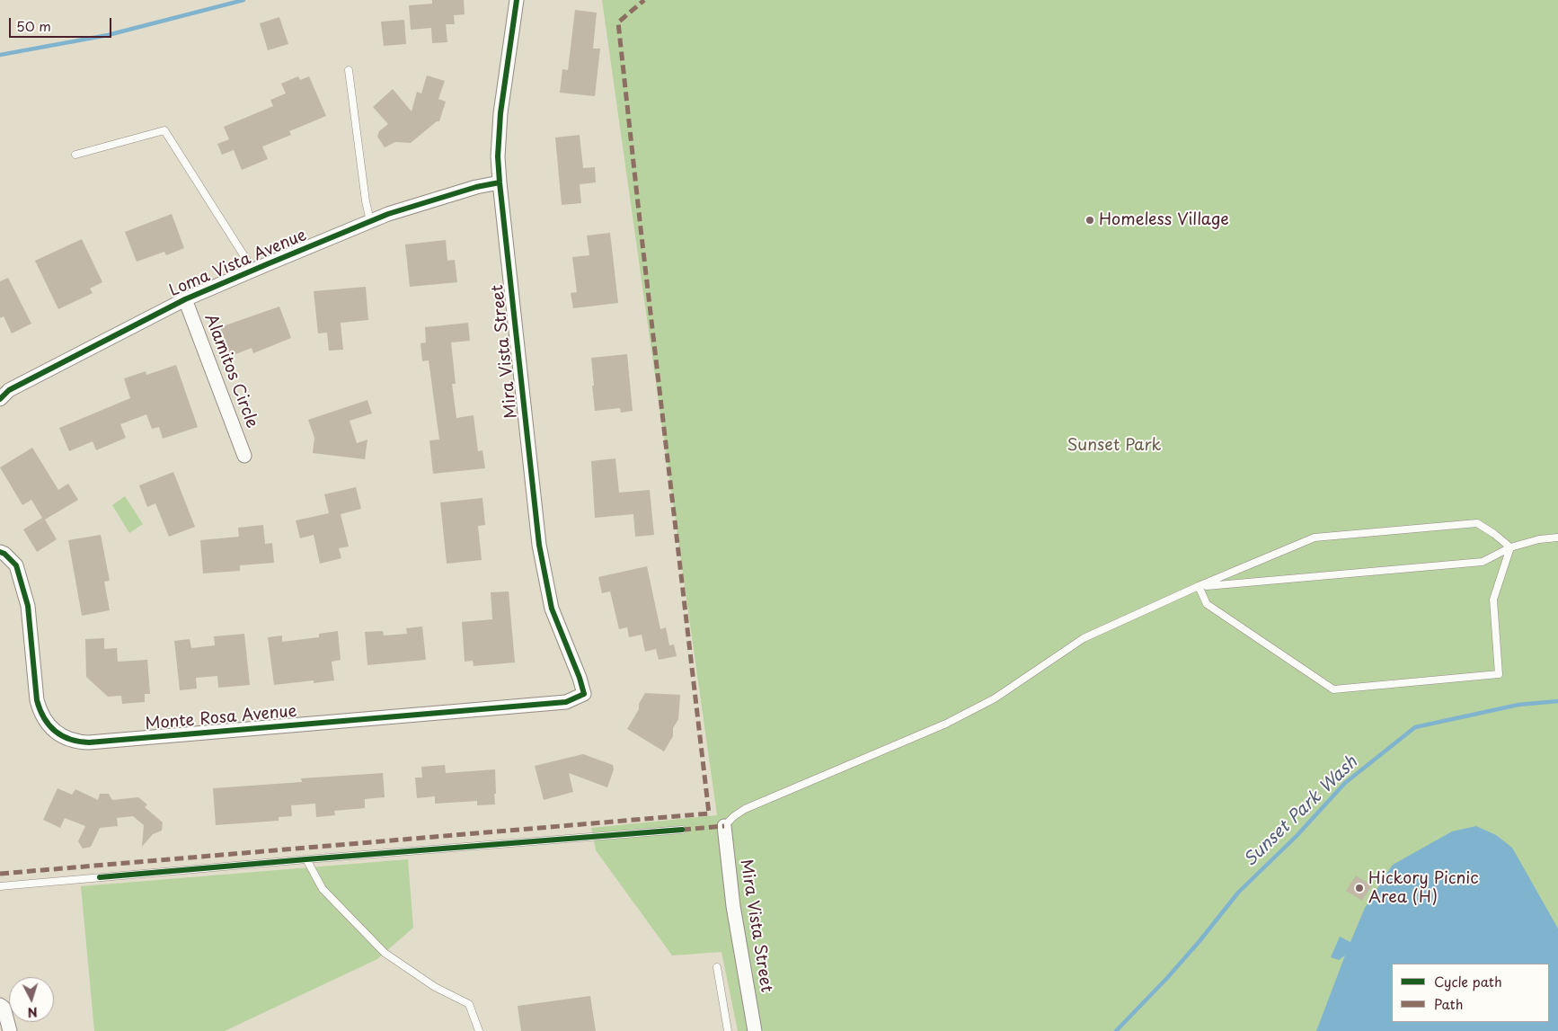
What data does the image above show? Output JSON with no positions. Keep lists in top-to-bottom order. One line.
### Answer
{"streets":{"street":["Loma Vista Avenue","Mira Vista Street","Alamitos Circle","Monte Rosa Avenue"]},"crossings":[["Loma Vista Avenue","Mira Vista Street"],["Loma Vista Avenue","Alamitos Circle"],["Mira Vista Street","Monte Rosa Avenue"]],"water":["Sunset Park Wash"],"parks":["Sunset Park"],"places":["Homeless Village","Hickory Picnic Area (H)"],"legend":["Cycle path","Path"],"scale_bar":"50 m","north":"bottom"}
